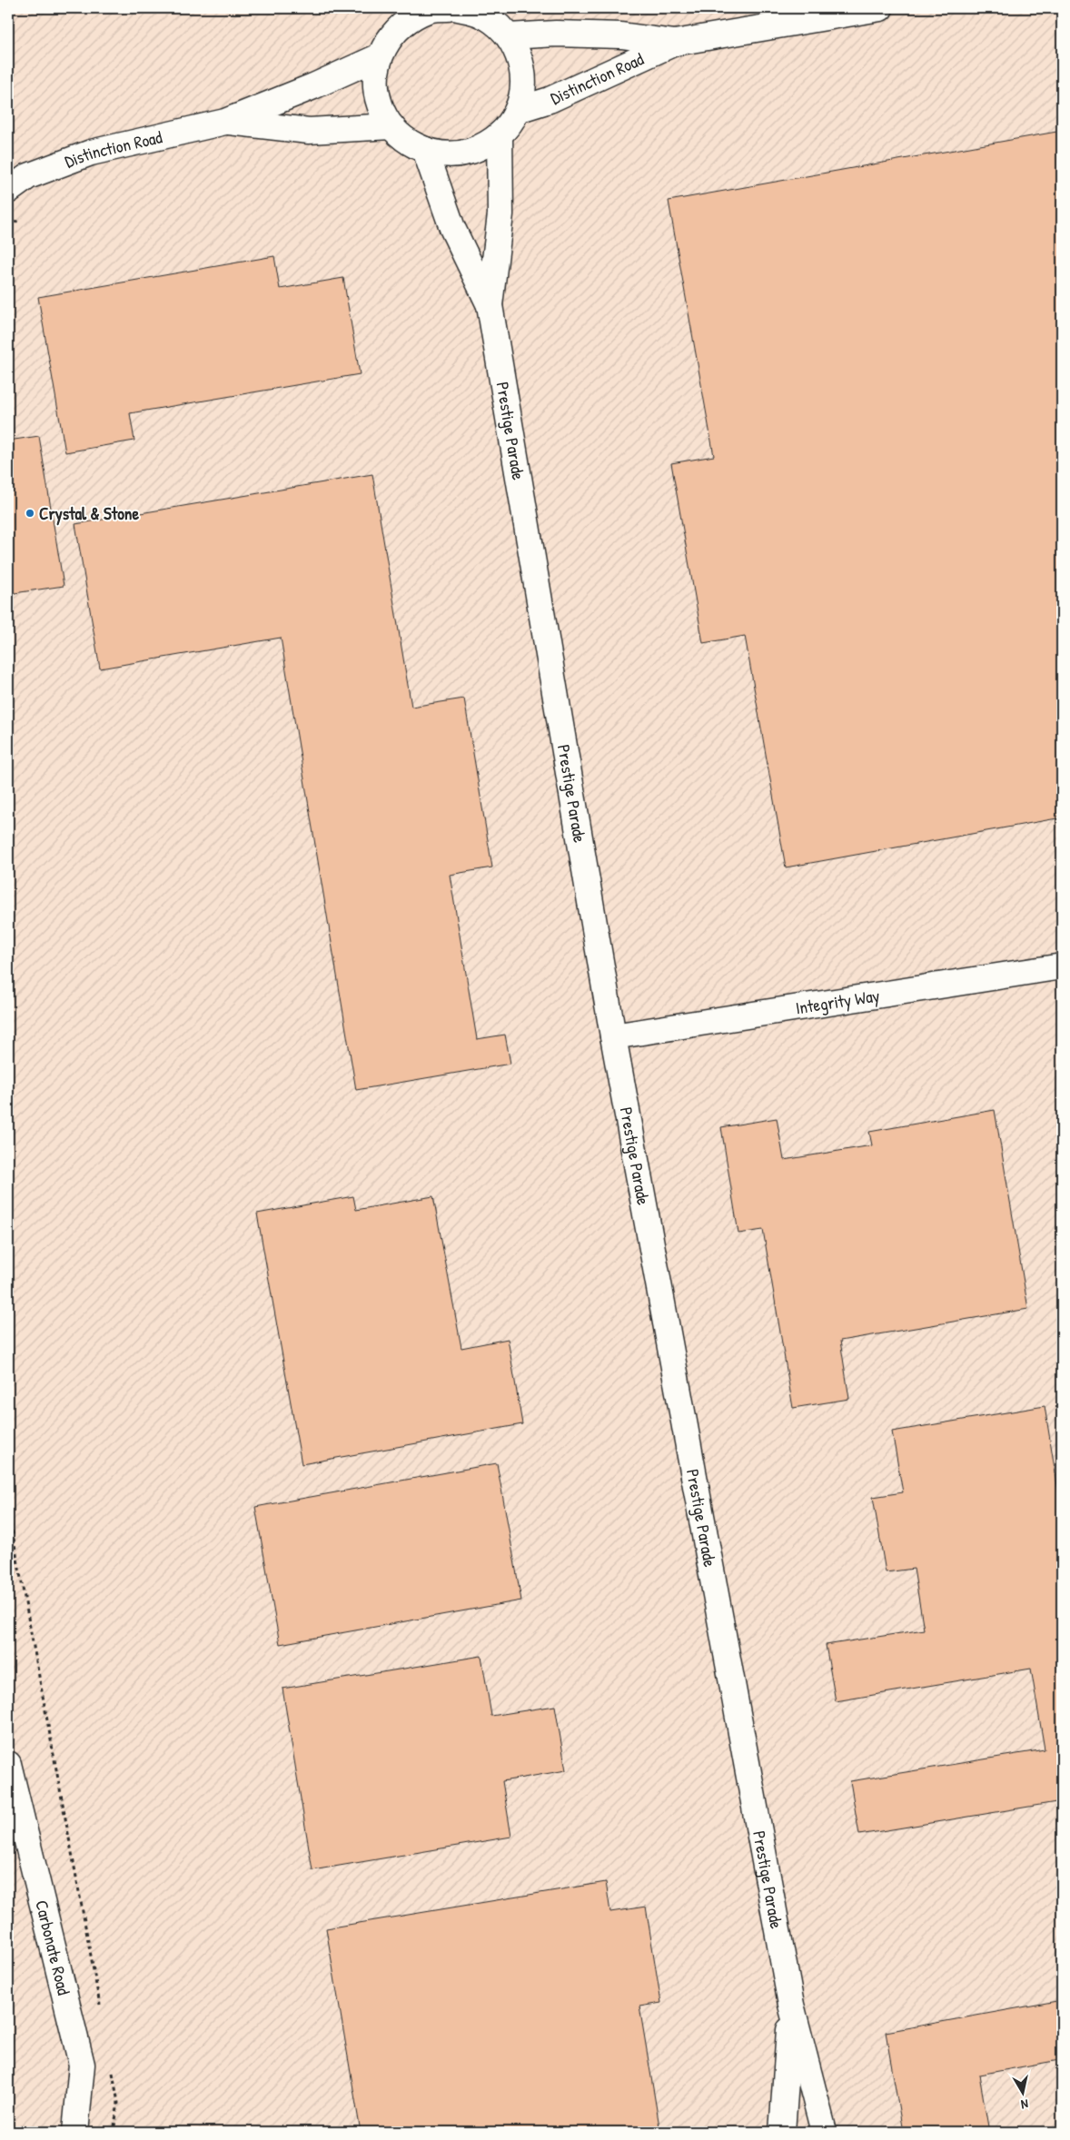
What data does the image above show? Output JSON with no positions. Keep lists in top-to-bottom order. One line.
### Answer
{"streets":{"street":["Distinction Road","Prestige Parade","Integrity Way","Carbonate Road"]},"crossings":[["Prestige Parade","Integrity Way"]],"places":["Crystal & Stone"],"north":"bottom"}
